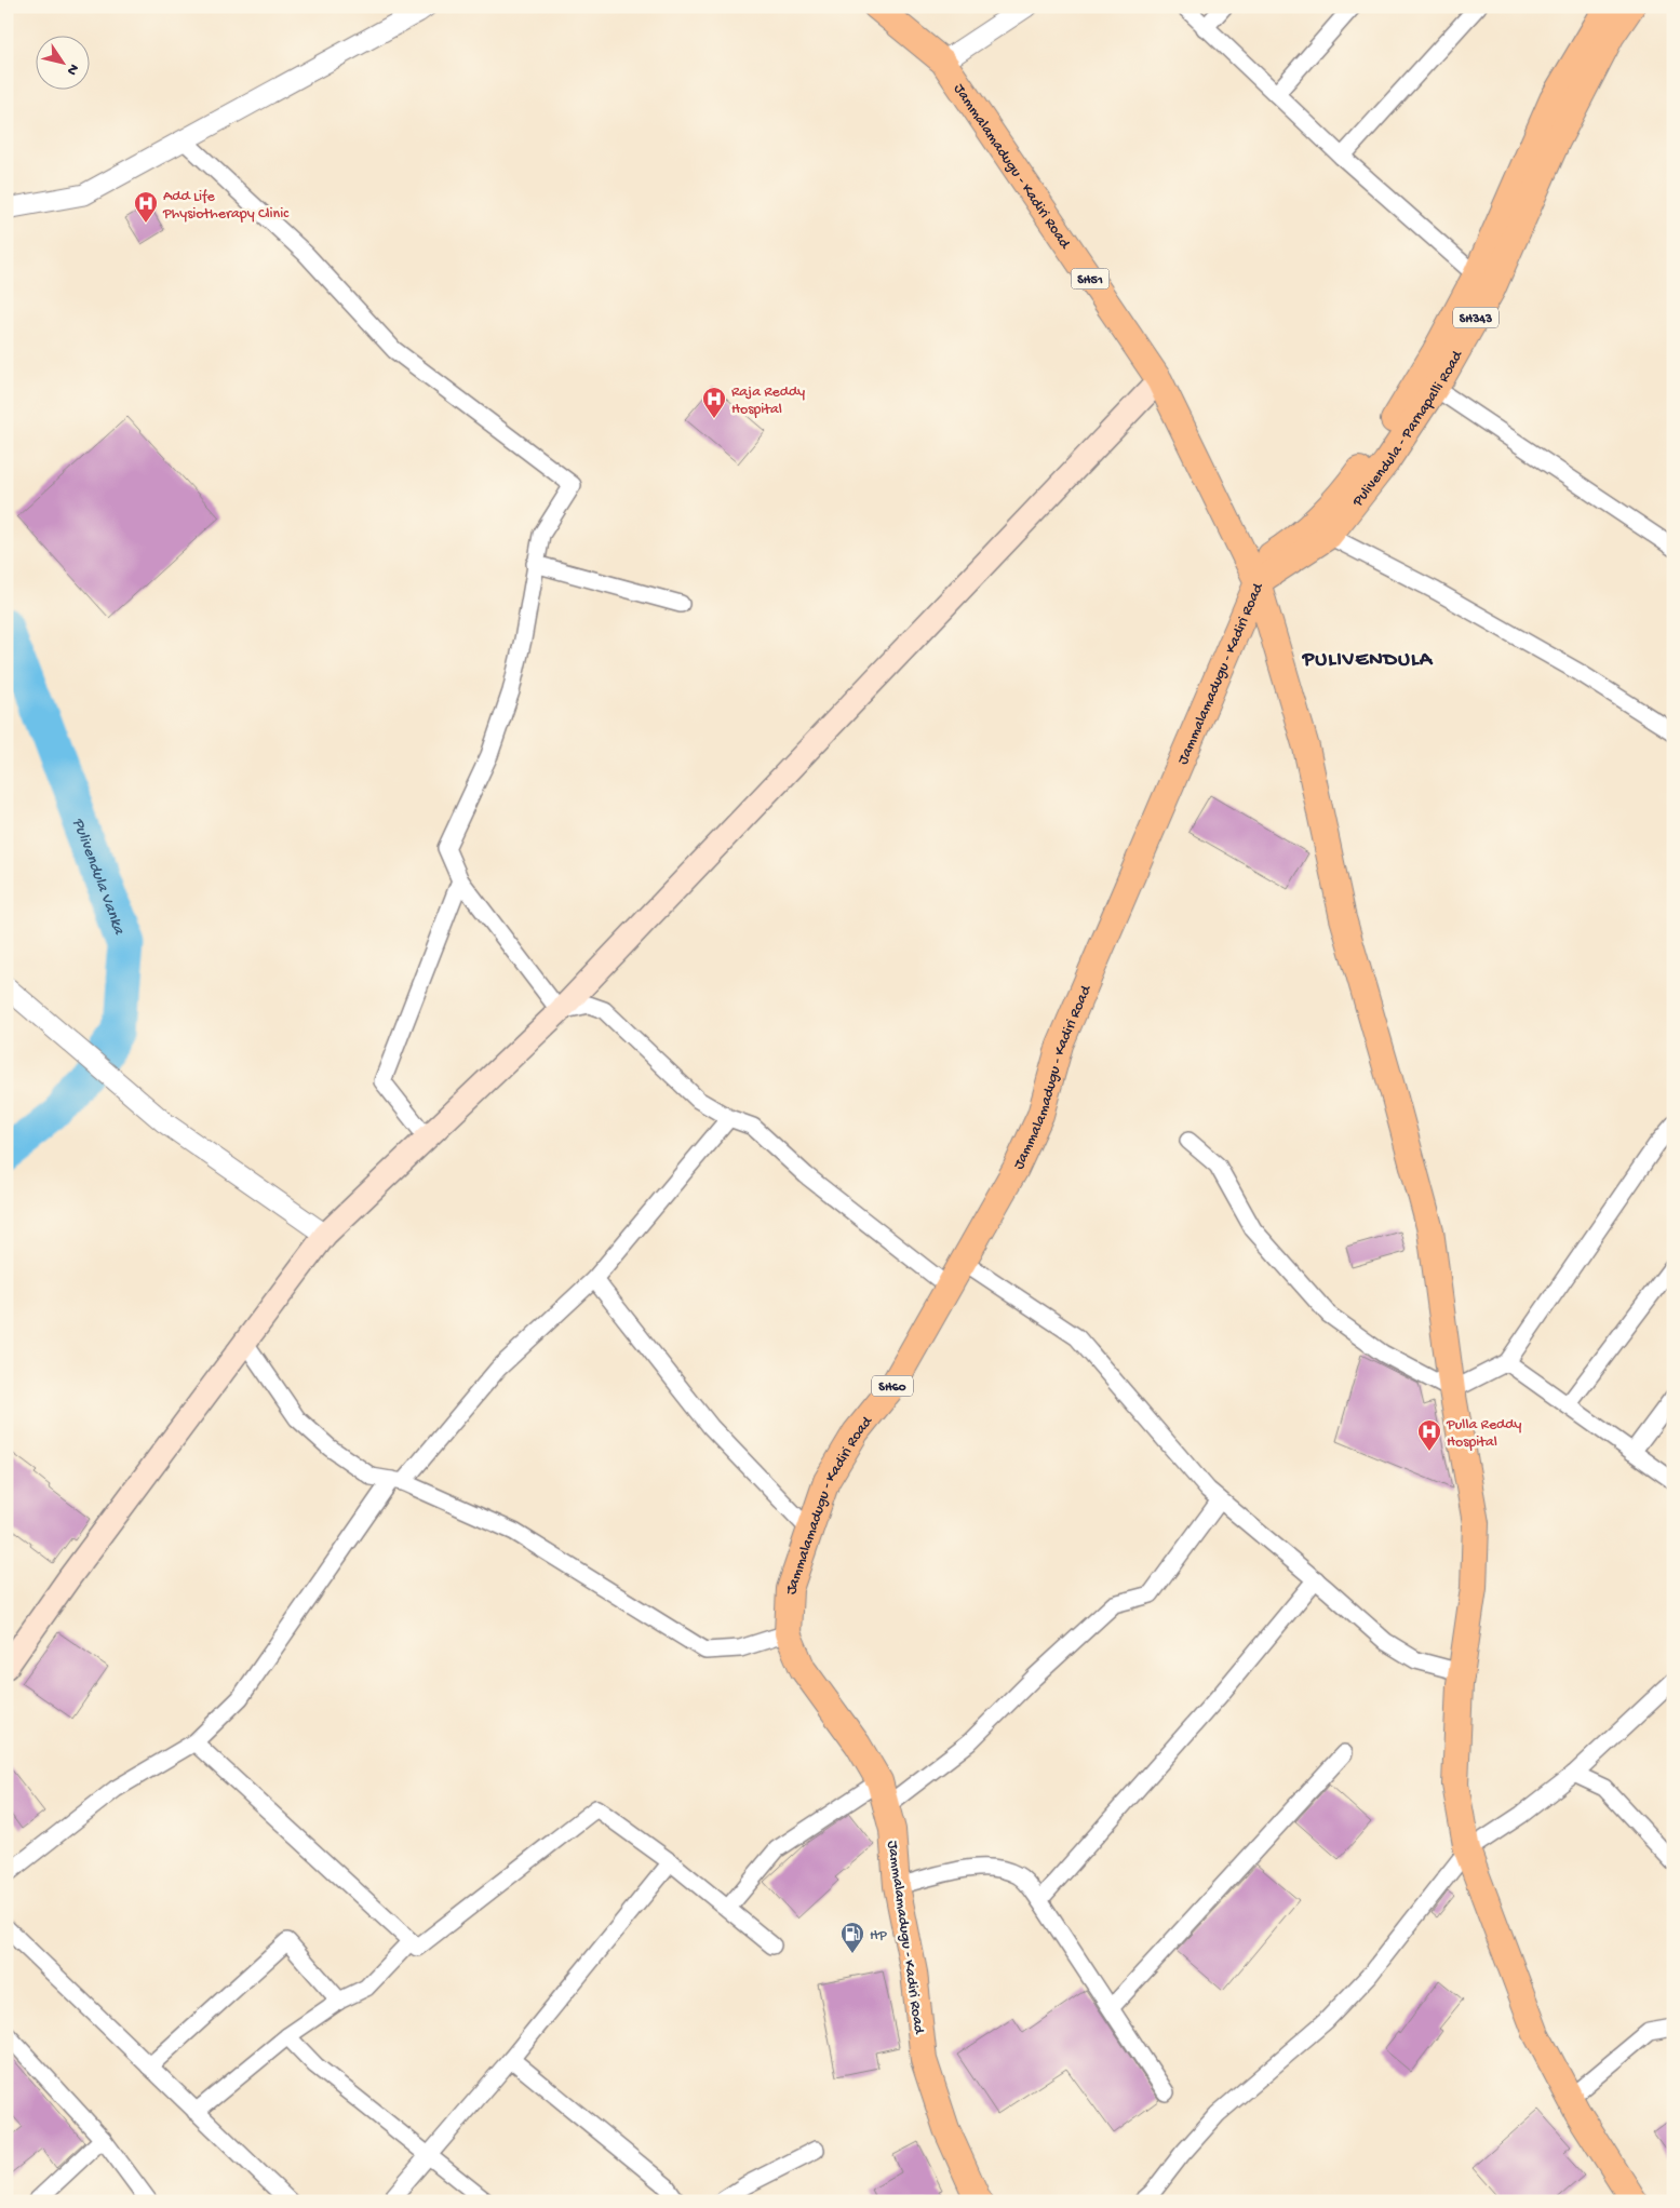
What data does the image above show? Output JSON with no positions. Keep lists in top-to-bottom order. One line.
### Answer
{"streets":{"main road":["Jammalamadugu - Kadiri Road","SH51","SH343","Pulivendula - Parnapalli Road","SH60"]},"crossings":[["Jammalamadugu - Kadiri Road","Pulivendula - Parnapalli Road"]],"districts":["PULIVENDULA"],"water":["Pulivendula Vanka"],"places":{"hospital":["Add Life Physiotherapy Clinic","Raja Reddy Hospital","Pulla Reddy Hospital"],"fuel station":["HP"]},"north":"bottom right"}
